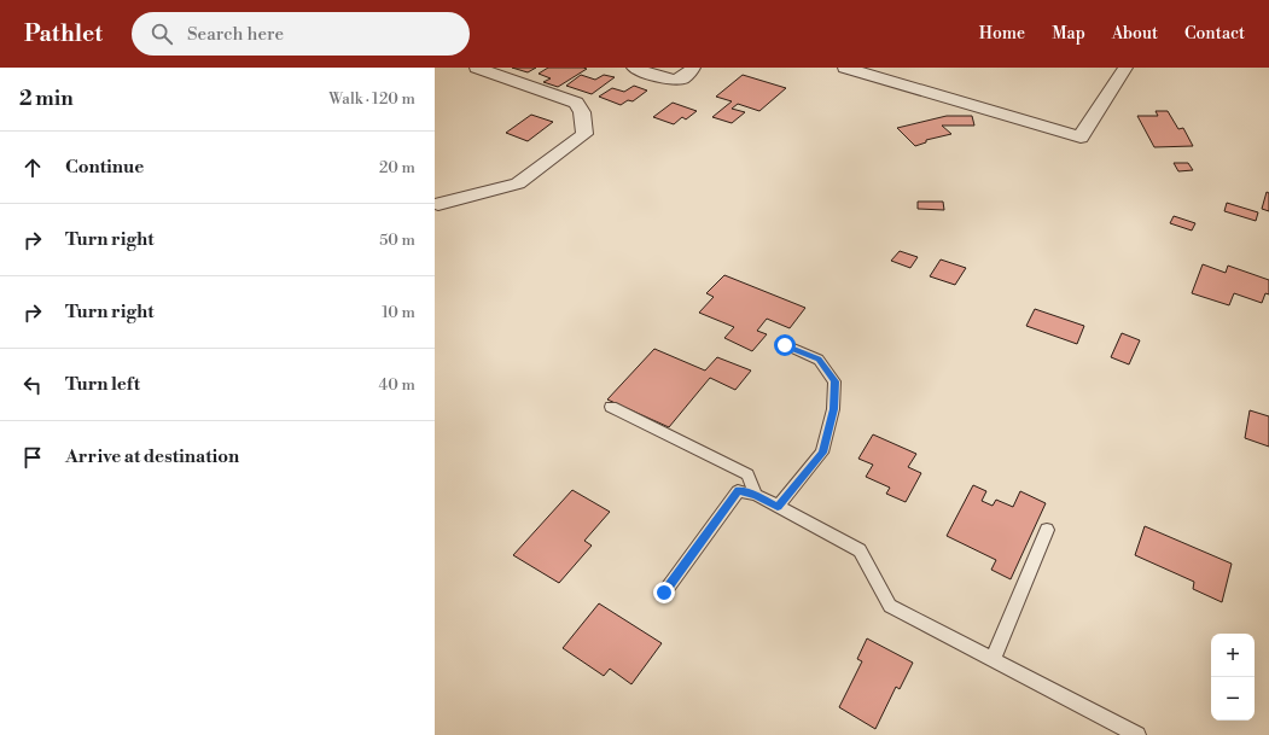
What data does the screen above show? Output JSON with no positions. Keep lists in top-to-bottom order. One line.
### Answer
{"page":{"header":"Pathlet","search":"Search here","nav":["Home","Map","About","Contact"],"heading":["2 min","Walk · 120 m"],"list":[["Continue","20 m"],["Turn right","50 m"],["Turn right","10 m"],["Turn left","40 m"],"Arrive at destination"],"map_buttons":["+","−"]}}
